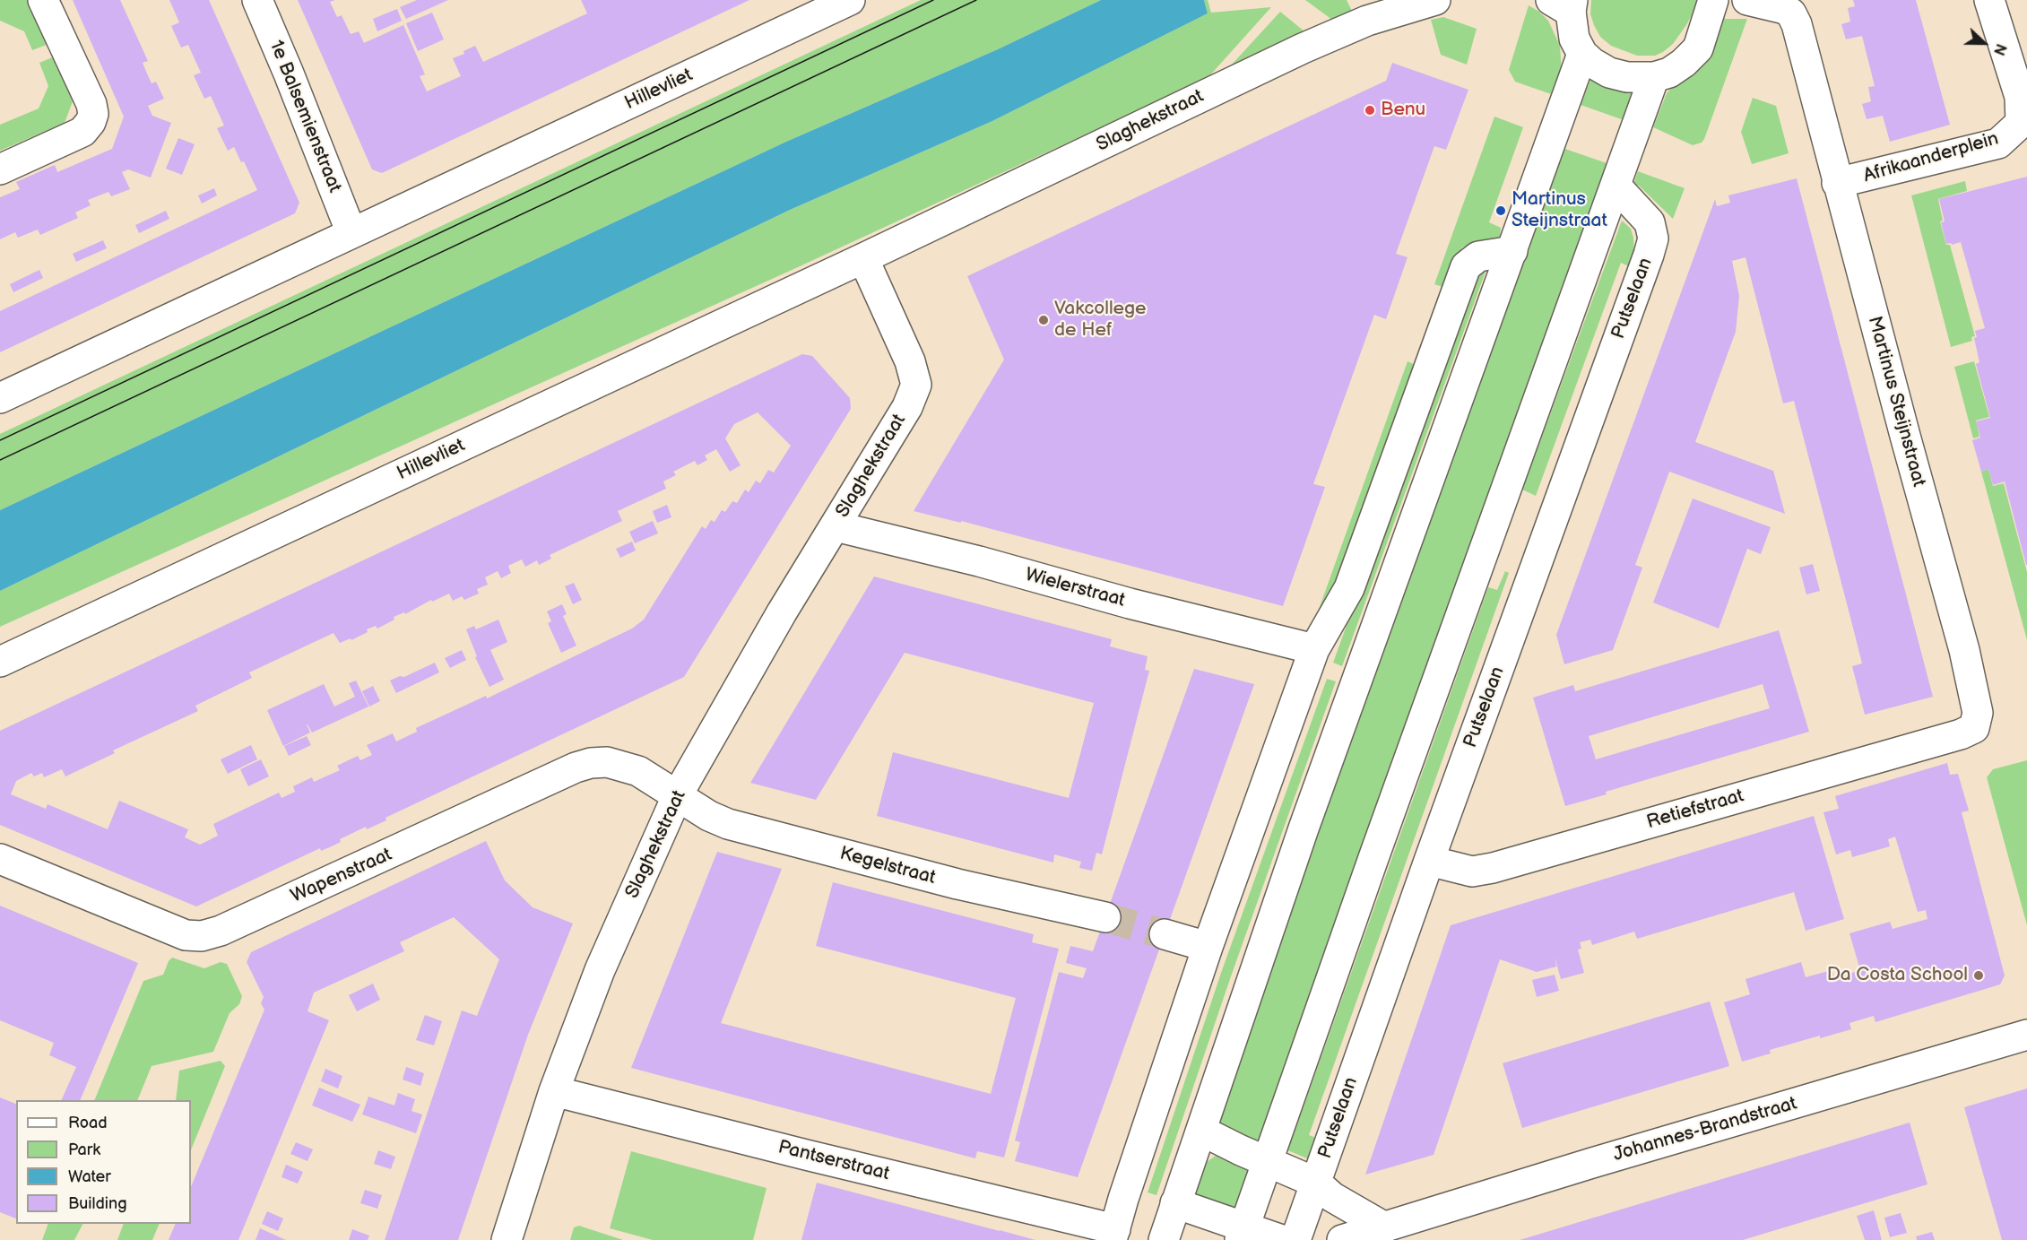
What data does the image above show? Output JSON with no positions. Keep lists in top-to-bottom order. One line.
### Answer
{"streets":{"street":["Hillevliet","1e Balsemienstraat","Slaghekstraat","Afrikaanderplein","Putselaan","Martinus Steijnstraat","Wielerstraat","Retiefstraat","Kegelstraat","Wapenstraat","Johannes-Brandstraat","Pantserstraat"]},"crossings":[["Hillevliet","1e Balsemienstraat"],["Hillevliet","Slaghekstraat"],["Slaghekstraat","Wielerstraat"],["Slaghekstraat","Kegelstraat"],["Slaghekstraat","Wapenstraat"],["Slaghekstraat","Pantserstraat"],["Afrikaanderplein","Martinus Steijnstraat"],["Putselaan","Retiefstraat"],["Martinus Steijnstraat","Retiefstraat"],["Kegelstraat","Wapenstraat"]],"places":["Benu","Martinus Steijnstraat","Vakcollege de Hef","Da Costa School"],"legend":["Road","Park","Water","Building"],"north":"right"}
